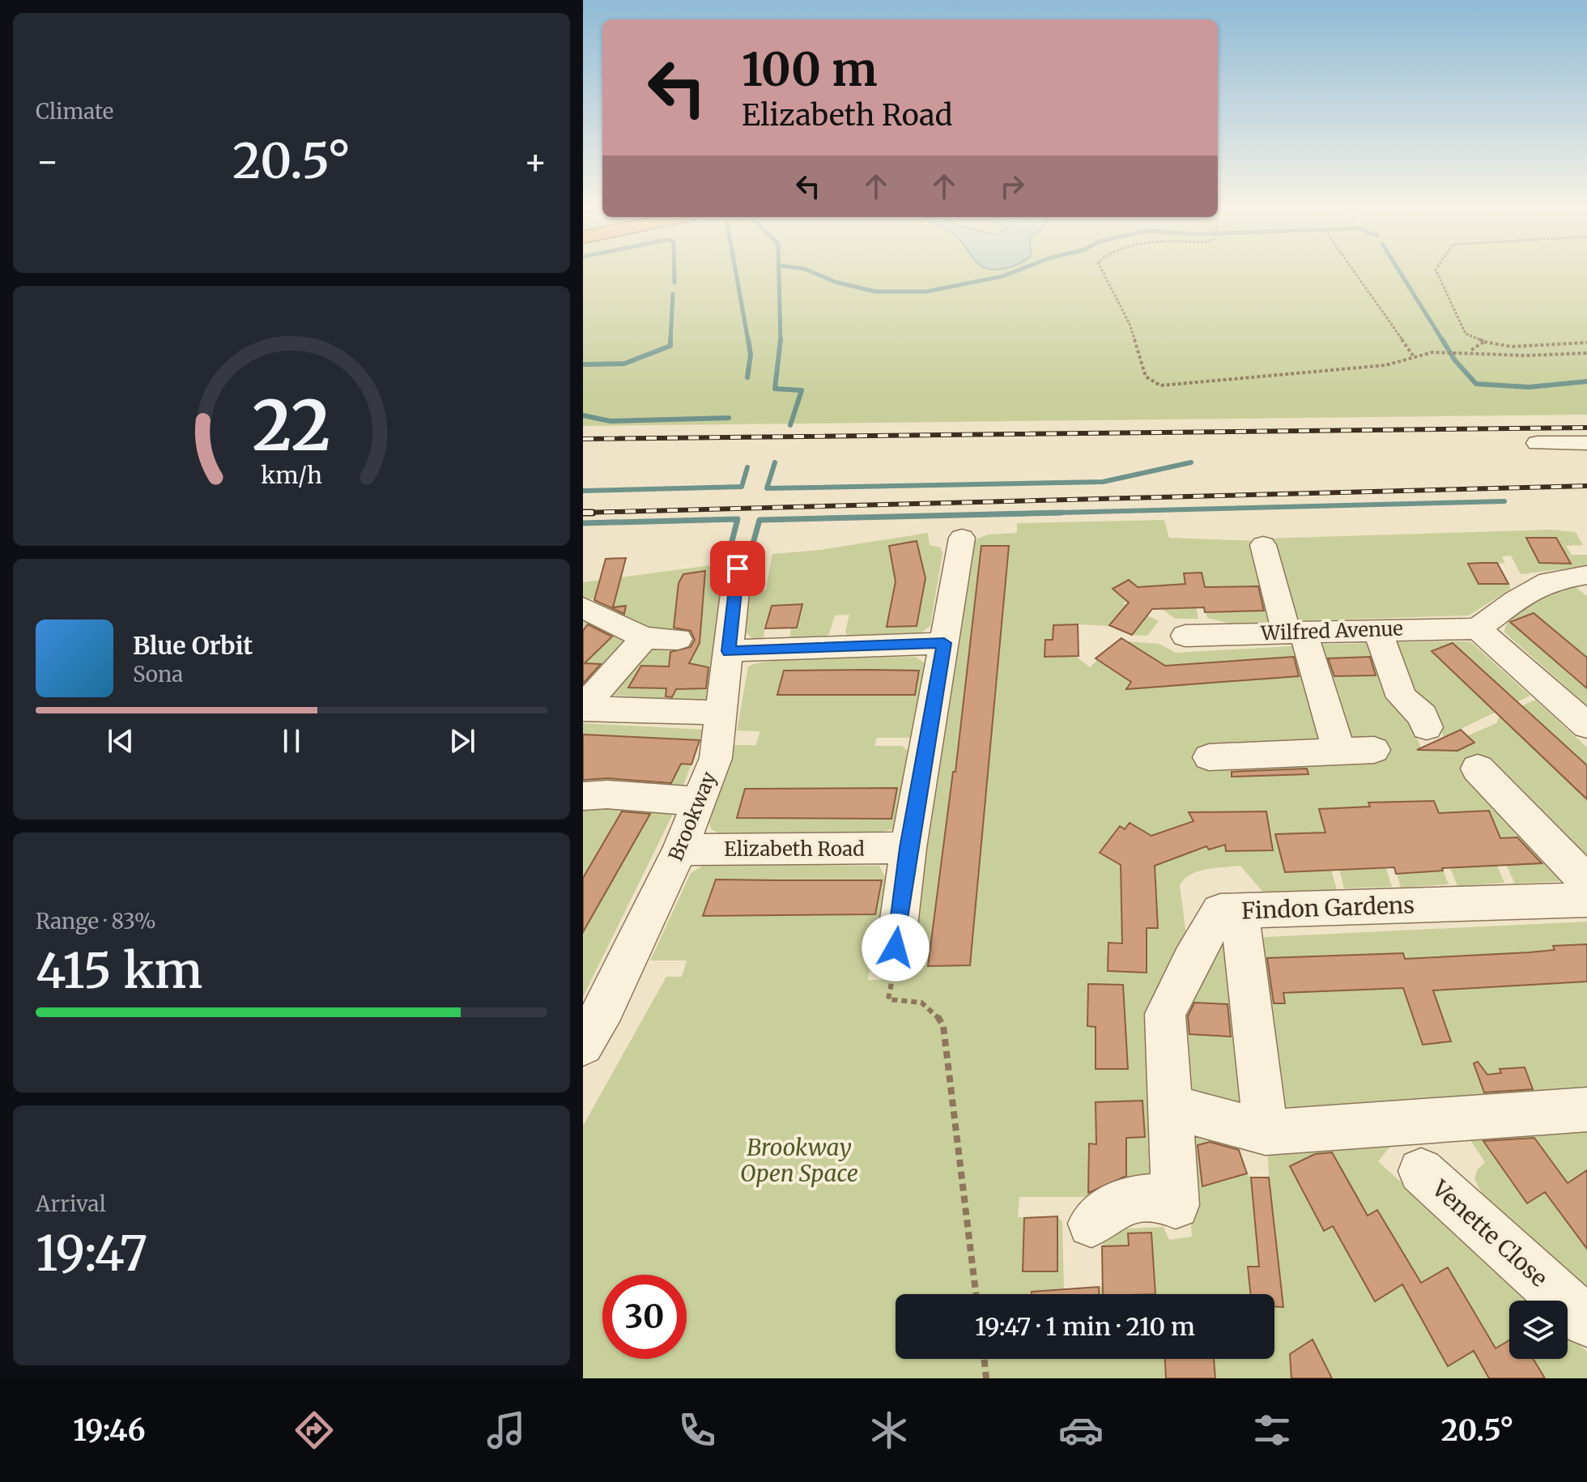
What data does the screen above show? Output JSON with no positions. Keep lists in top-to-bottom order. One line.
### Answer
{"streets":{"street":["Wilfred Avenue","Brookway","Elizabeth Road","Findon Gardens","Venette Close"]},"crossings":[["Brookway","Elizabeth Road"]],"parks":["Brookway Open Space"],"page":{"tile":["Climate",["Range · 83%","415 km"],["Arrival","19:47"]],"turn":["100 m","Elizabeth Road"],"heat":["−","20.5°","+"],"song":["Blue Orbit","Sona"],"limit":"30","trip":"19:47 · 1 min · 210 m","tabs":["19:46","20.5°"],"gauge":["22","km/h"]}}
